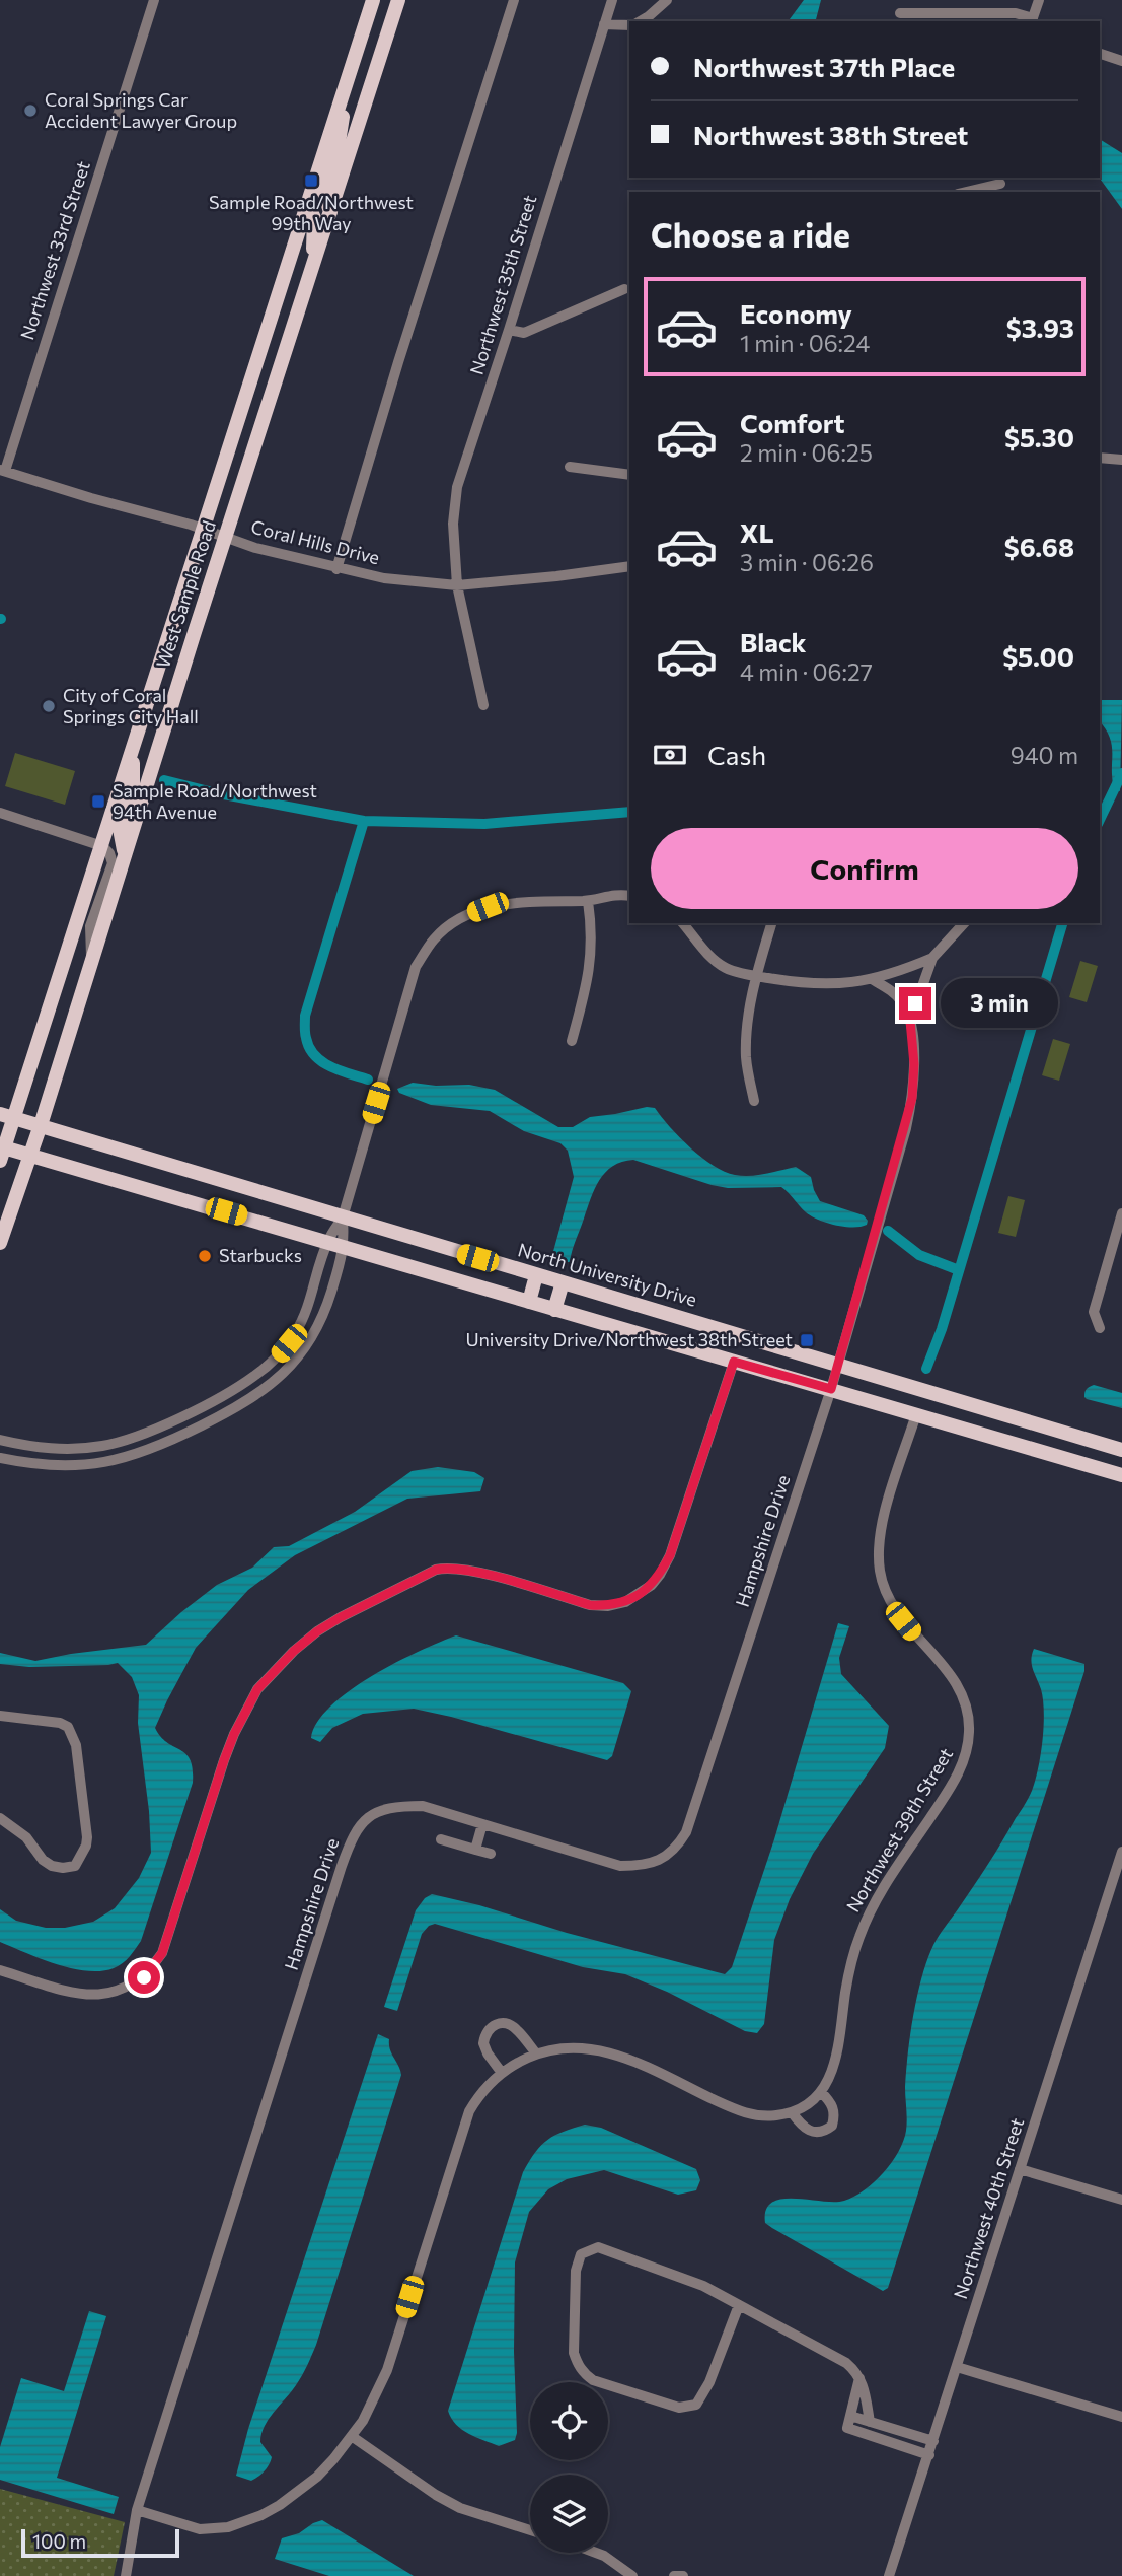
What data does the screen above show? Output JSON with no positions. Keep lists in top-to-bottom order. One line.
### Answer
{"streets":{"main road":["West Sample Road","North University Drive"],"street":["Northwest 33rd Street","Northwest 35th Street","Coral Hills Drive","Hampshire Drive","Northwest 39th Street","Northwest 40th Street"]},"crossings":[["Northwest 33rd Street","Coral Hills Drive"],["Northwest 35th Street","Coral Hills Drive"],["Coral Hills Drive","West Sample Road"],["West Sample Road","North University Drive"],["North University Drive","Hampshire Drive"]],"places":{"other":["Coral Springs Car Accident Lawyer Group","City of Coral Springs City Hall","Starbucks"],"transit":["Sample Road/Northwest 99th Way","Sample Road/Northwest 94th Avenue","University Drive/Northwest 38th Street"]},"scale_bar":"100 m","page":{"banner":["Northwest 37th Place","Northwest 38th Street"],"heading":"Choose a ride","list":[{"name":"Economy","note":"1 min · 06:24","value":"$3.93"},{"name":"Comfort","note":"2 min · 06:25","value":"$5.30"},{"name":"XL","note":"3 min · 06:26","value":"$6.68"},{"name":"Black","note":"4 min · 06:27","value":"$5.00"}],"pay":["Cash","940 m"],"buttons":"Confirm","bubble":"3 min","scale":"100 m"}}
